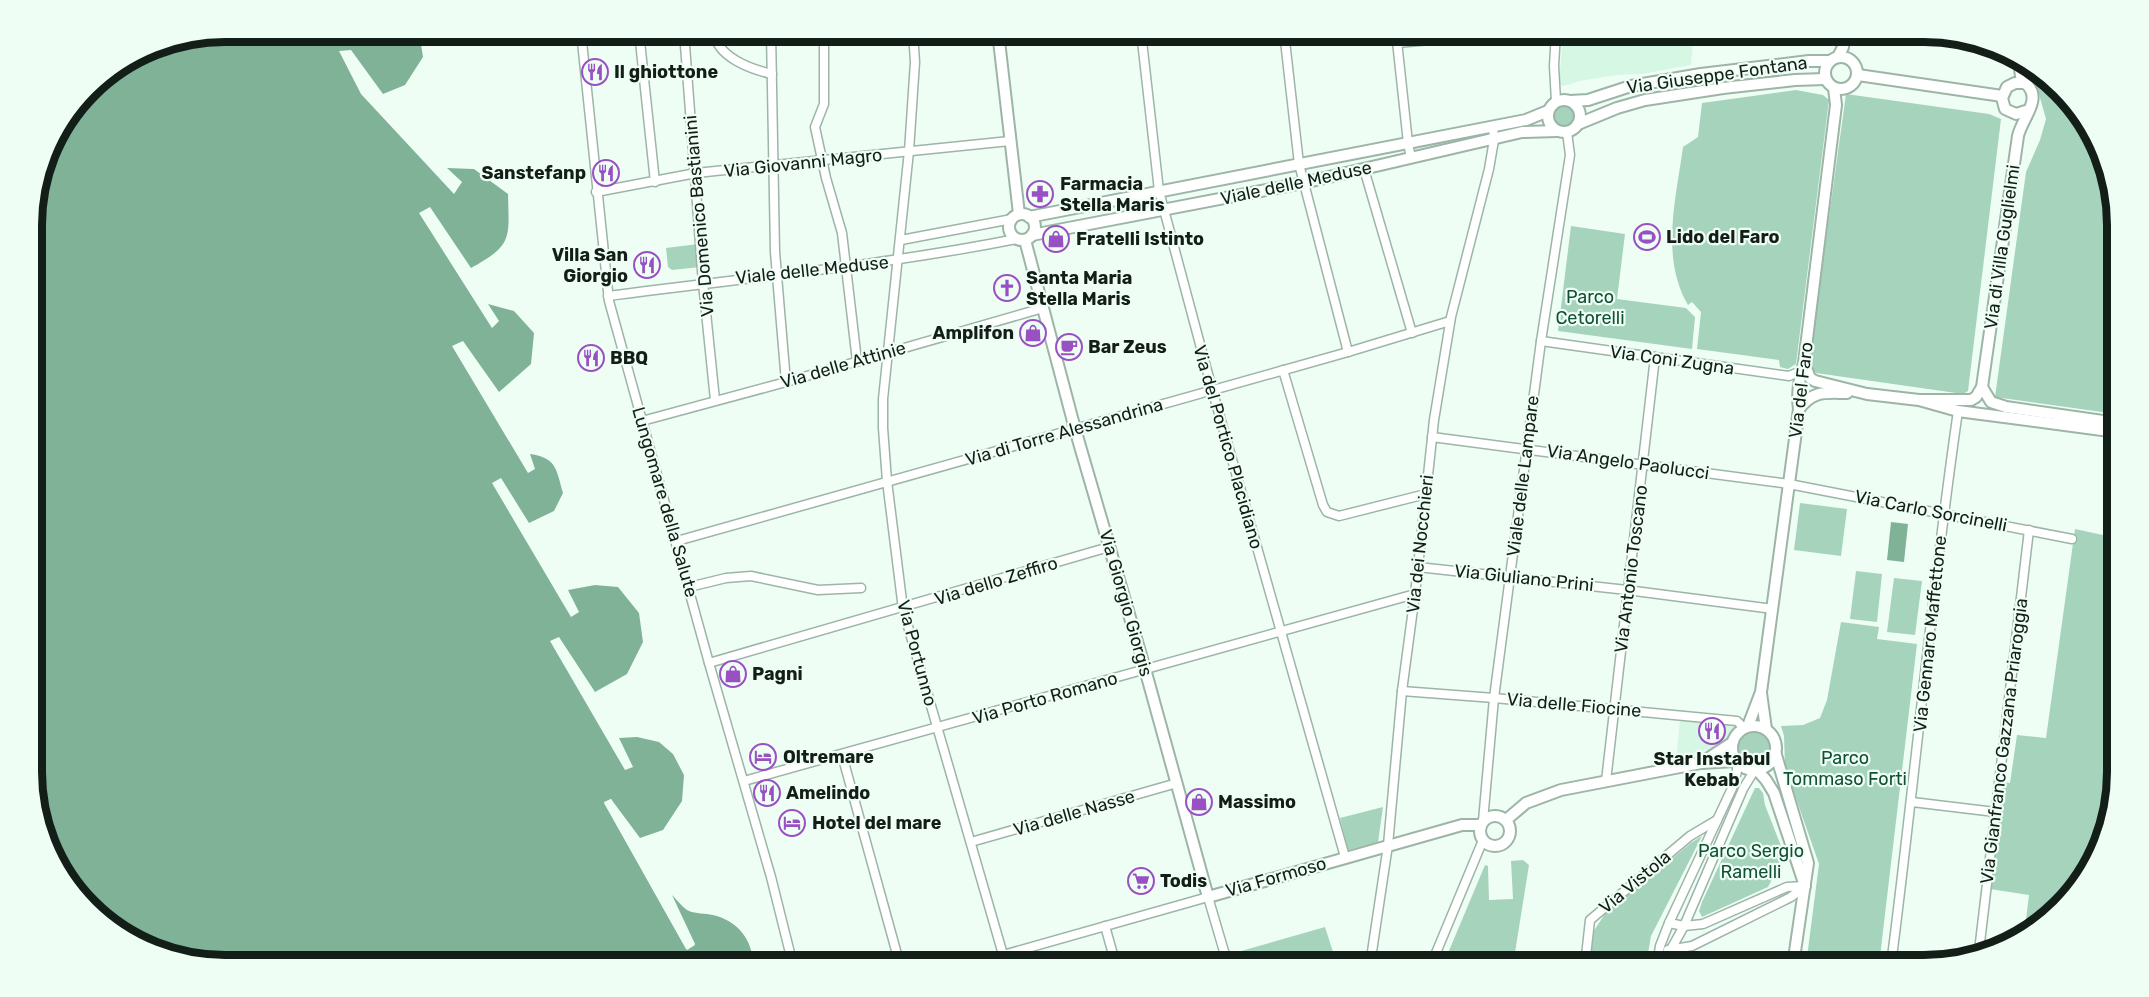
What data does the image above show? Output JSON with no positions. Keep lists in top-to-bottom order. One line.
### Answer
{"streets":{"street":["Via Giuseppe Fontana","Via Giovanni Magro","Viale delle Meduse","Via Domenico Bastianini","Via di Villa Guglielmi","Via Coni Zugna","Via delle Attinie","Via del Faro","Via di Torre Alessandrina","Via del Portico Placidiano","Via Angelo Paolucci","Viale delle Lampare","Lungomare della Salute","Via Carlo Sorcinelli","Via dei Nocchieri","Via Antonio Toscano","Via Giuliano Prini","Via dello Zeffiro","Via Giorgio Giorgis","Via Gennaro Maffettone","Via Portunno","Via Porto Romano","Via delle Fiocine","Via Gianfranco Gazzana Priaroggia","Via delle Nasse","Via Formoso","Via Vistola"]},"crossings":[["Via Giuseppe Fontana","Viale delle Meduse"],["Via Giuseppe Fontana","Via del Faro"],["Via Giuseppe Fontana","Viale delle Lampare"],["Via Giovanni Magro","Via Domenico Bastianini"],["Via Giovanni Magro","Lungomare della Salute"],["Via Giovanni Magro","Via Portunno"],["Viale delle Meduse","Via Domenico Bastianini"],["Viale delle Meduse","Via del Portico Placidiano"],["Viale delle Meduse","Viale delle Lampare"],["Viale delle Meduse","Lungomare della Salute"],["Viale delle Meduse","Via dei Nocchieri"],["Viale delle Meduse","Via Giorgio Giorgis"],["Viale delle Meduse","Via Portunno"],["Via Domenico Bastianini","Via delle Attinie"],["Via Coni Zugna","Via del Faro"],["Via Coni Zugna","Viale delle Lampare"],["Via Coni Zugna","Via Antonio Toscano"],["Via delle Attinie","Lungomare della Salute"],["Via delle Attinie","Via Giorgio Giorgis"],["Via delle Attinie","Via Portunno"],["Via del Faro","Via Angelo Paolucci"],["Via del Faro","Via Carlo Sorcinelli"],["Via del Faro","Via Giuliano Prini"],["Via del Faro","Via delle Fiocine"],["Via di Torre Alessandrina","Via del Portico Placidiano"],["Via di Torre Alessandrina","Lungomare della Salute"],["Via di Torre Alessandrina","Via dei Nocchieri"],["Via di Torre Alessandrina","Via Giorgio Giorgis"],["Via di Torre Alessandrina","Via Portunno"],["Via del Portico Placidiano","Via Porto Romano"],["Via del Portico Placidiano","Via Formoso"],["Via Angelo Paolucci","Viale delle Lampare"],["Via Angelo Paolucci","Via Carlo Sorcinelli"],["Via Angelo Paolucci","Via dei Nocchieri"],["Via Angelo Paolucci","Via Antonio Toscano"],["Viale delle Lampare","Via Giuliano Prini"],["Viale delle Lampare","Via delle Fiocine"],["Viale delle Lampare","Via Formoso"],["Lungomare della Salute","Via dello Zeffiro"],["Lungomare della Salute","Via Porto Romano"],["Via Carlo Sorcinelli","Via Gennaro Maffettone"],["Via Carlo Sorcinelli","Via Gianfranco Gazzana Priaroggia"],["Via dei Nocchieri","Via Giuliano Prini"],["Via dei Nocchieri","Via Porto Romano"],["Via dei Nocchieri","Via delle Fiocine"],["Via dei Nocchieri","Via Formoso"],["Via Antonio Toscano","Via Giuliano Prini"],["Via Antonio Toscano","Via delle Fiocine"],["Via dello Zeffiro","Via Giorgio Giorgis"],["Via dello Zeffiro","Via Portunno"],["Via Giorgio Giorgis","Via Porto Romano"],["Via Giorgio Giorgis","Via delle Nasse"],["Via Giorgio Giorgis","Via Formoso"],["Via Portunno","Via Porto Romano"],["Via Portunno","Via delle Nasse"]],"parks":["Parco Cetorelli","Parco Tommaso Forti","Parco Sergio Ramelli"],"places":{"restaurant":["Il ghiottone","Sanstefanp","Villa San Giorgio","BBQ","Star Instabul Kebab","Amelindo"],"pharmacy":["Farmacia Stella Maris"],"sports":["Lido del Faro"],"shop":["Fratelli Istinto","Amplifon","Pagni","Massimo"],"church":["Santa Maria Stella Maris"],"cafe":["Bar Zeus"],"hotel":["Oltremare","Hotel del mare"],"supermarket":["Todis"]}}
